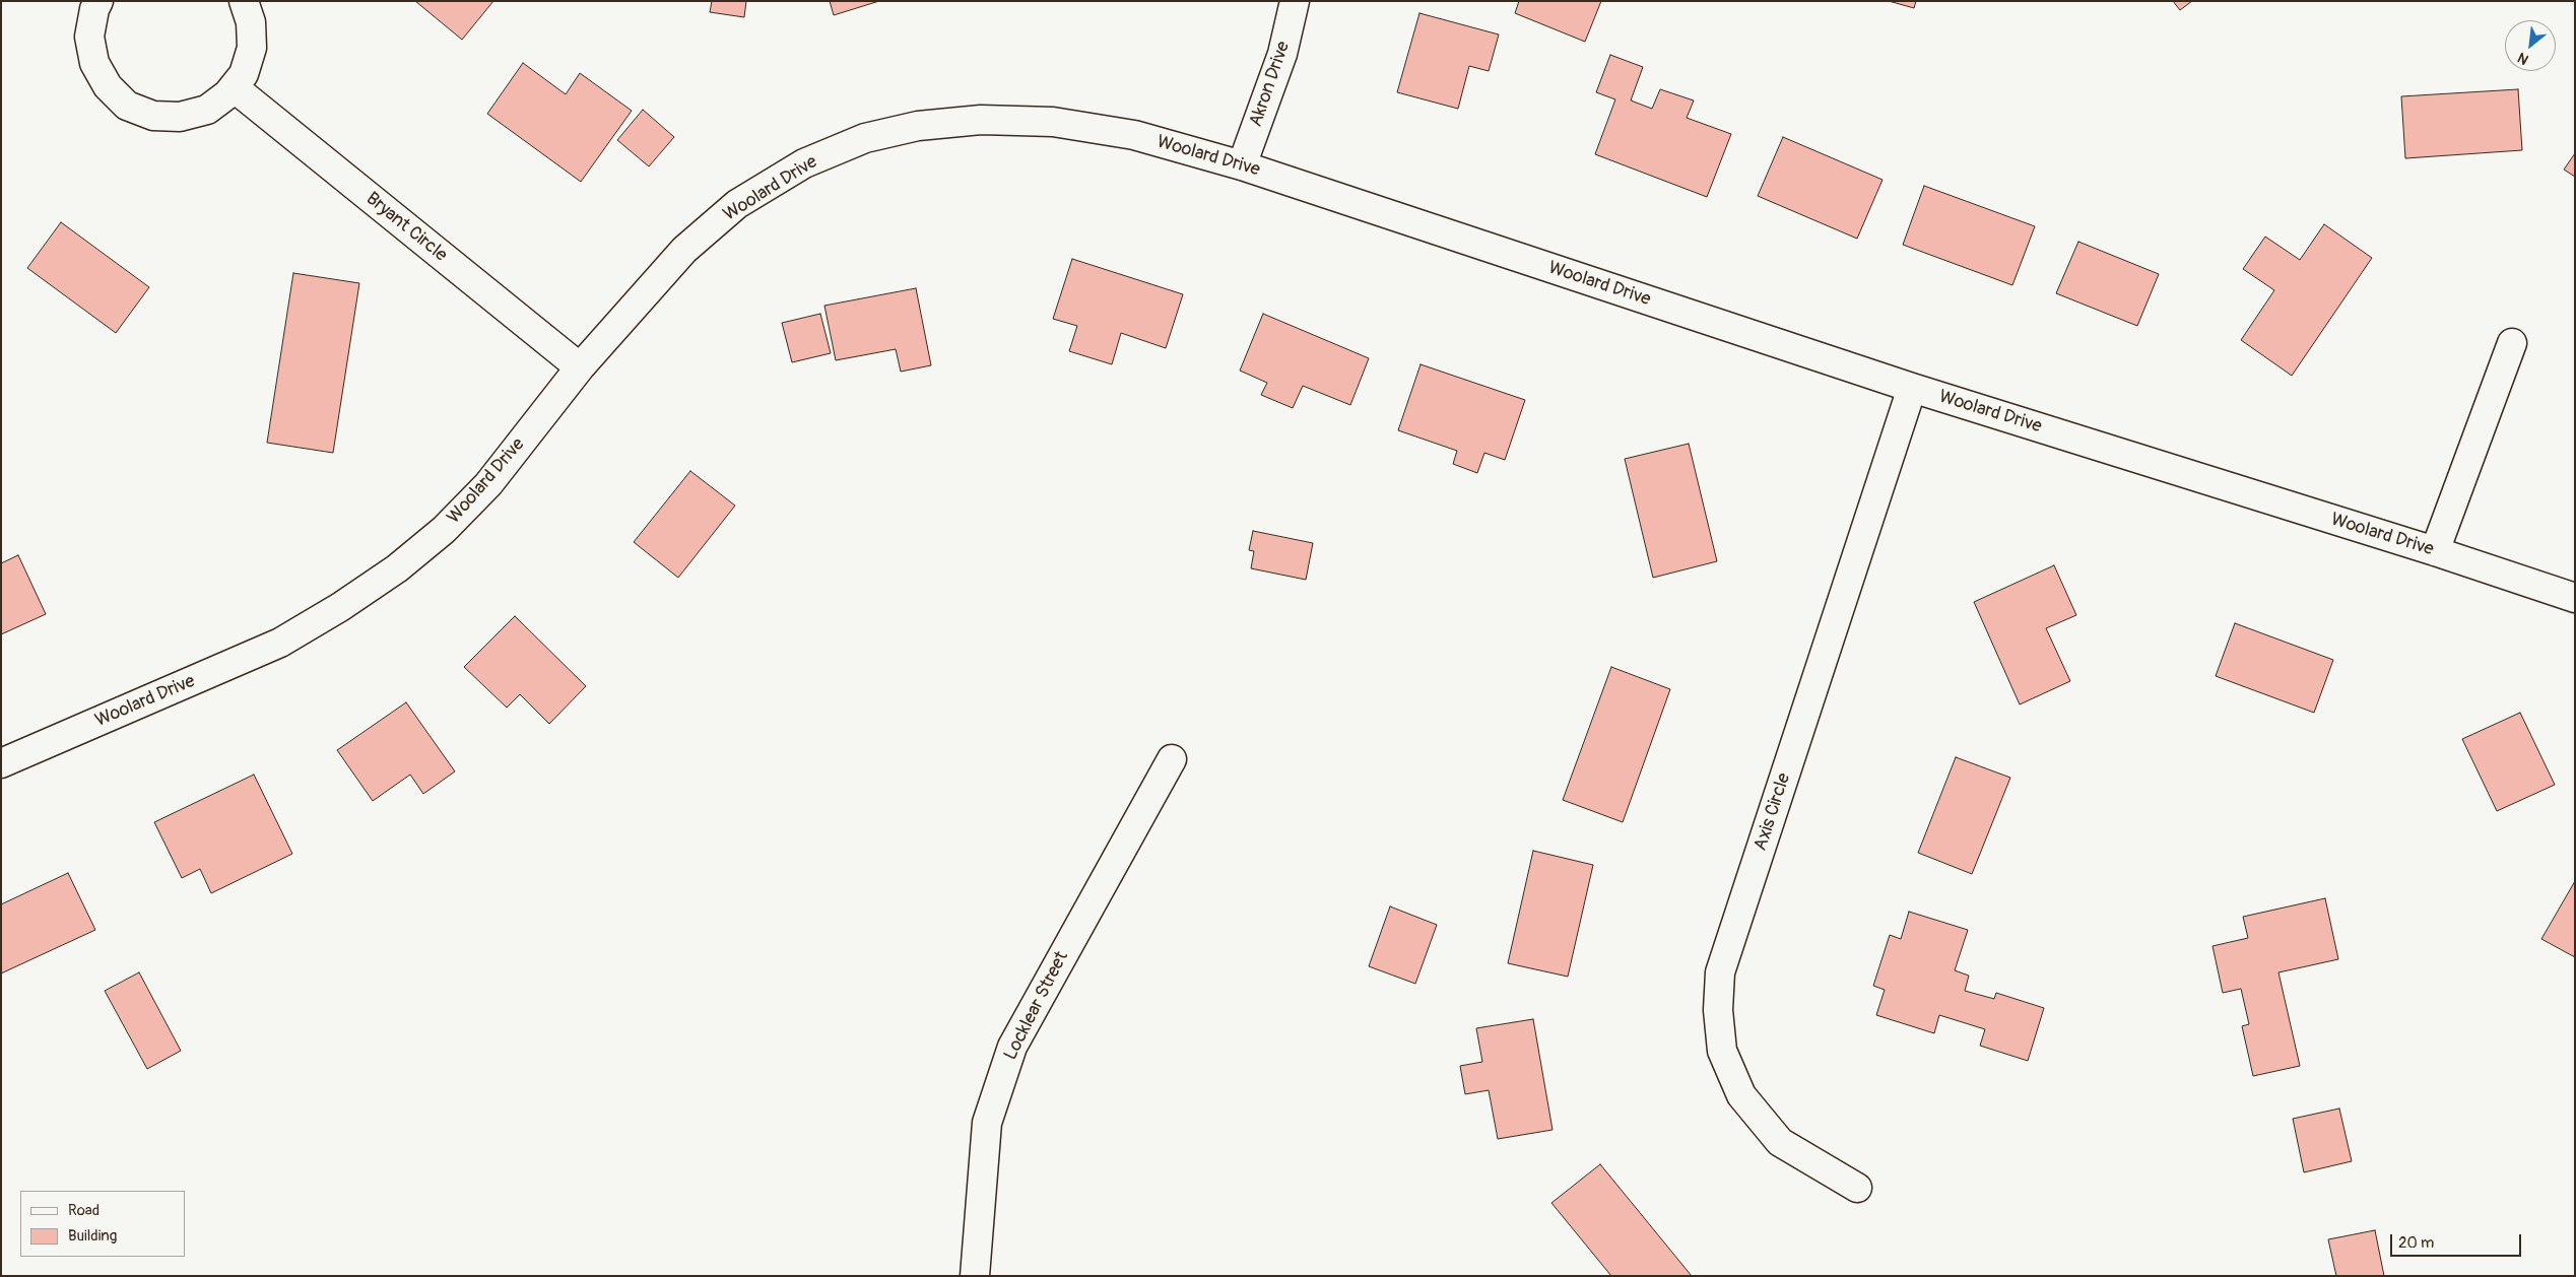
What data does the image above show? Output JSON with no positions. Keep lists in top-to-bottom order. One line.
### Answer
{"streets":{"street":["Akron Drive","Woolard Drive","Bryant Circle","Axis Circle","Locklear Street"]},"crossings":[["Akron Drive","Woolard Drive"],["Woolard Drive","Bryant Circle"],["Woolard Drive","Axis Circle"]],"legend":["Road","Building"],"scale_bar":"20 m","north":"bottom left"}
